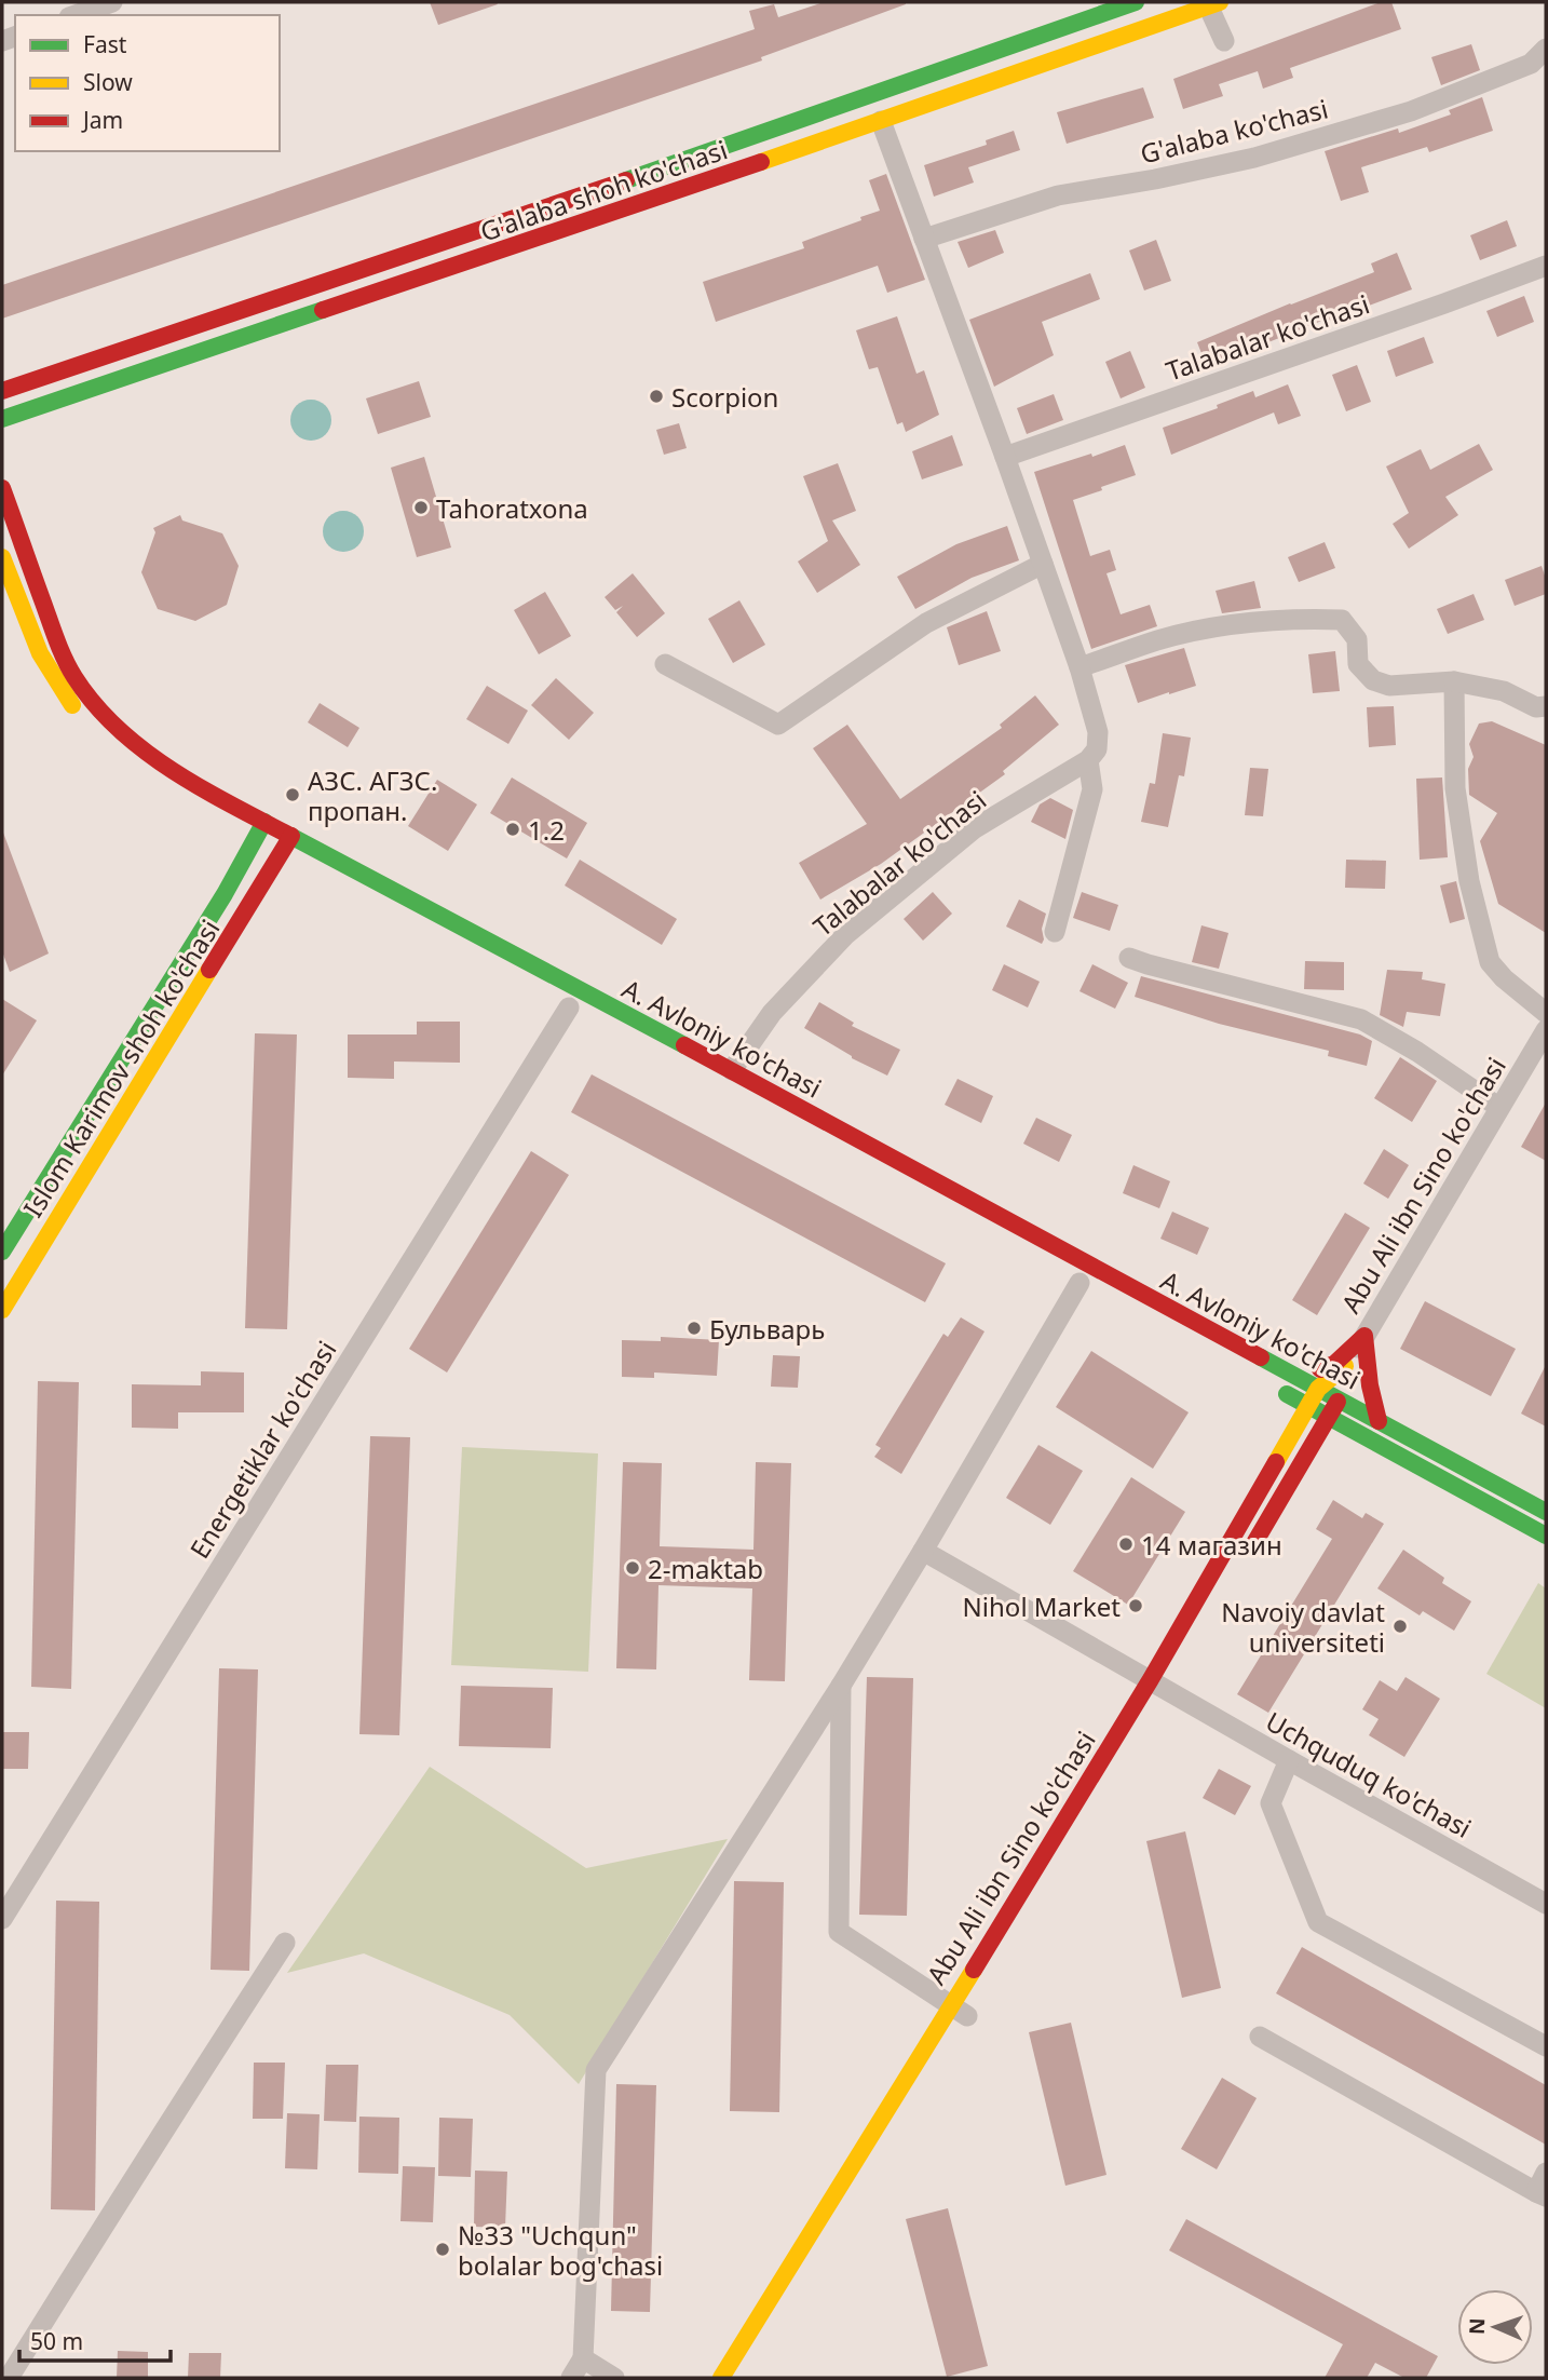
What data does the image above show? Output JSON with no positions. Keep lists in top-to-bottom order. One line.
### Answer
{"streets":{"main road":["G'alaba shoh ko'chasi","A. Avloniy ko'chasi","Islom Karimov shoh ko'chasi","Abu Ali ibn Sino ko'chasi"],"street":["G'alaba ko'chasi","Talabalar ko'chasi","Energetiklar ko'chasi","Uchquduq ko'chasi"]},"crossings":[["Talabalar ko'chasi","A. Avloniy ko'chasi"],["A. Avloniy ko'chasi","Islom Karimov shoh ko'chasi"],["A. Avloniy ko'chasi","Abu Ali ibn Sino ko'chasi"],["Abu Ali ibn Sino ko'chasi","Uchquduq ko'chasi"]],"places":["Scorpion","Tahoratxona","АЗС. АГЗС. пропан.","1.2","Бульварь","14 магазин","2-maktab","Nihol Market","Navoiy davlat universiteti","№33 \"Uchqun\" bolalar bog'chasi"],"legend":["Fast","Slow","Jam"],"scale_bar":"50 m","north":"left"}
